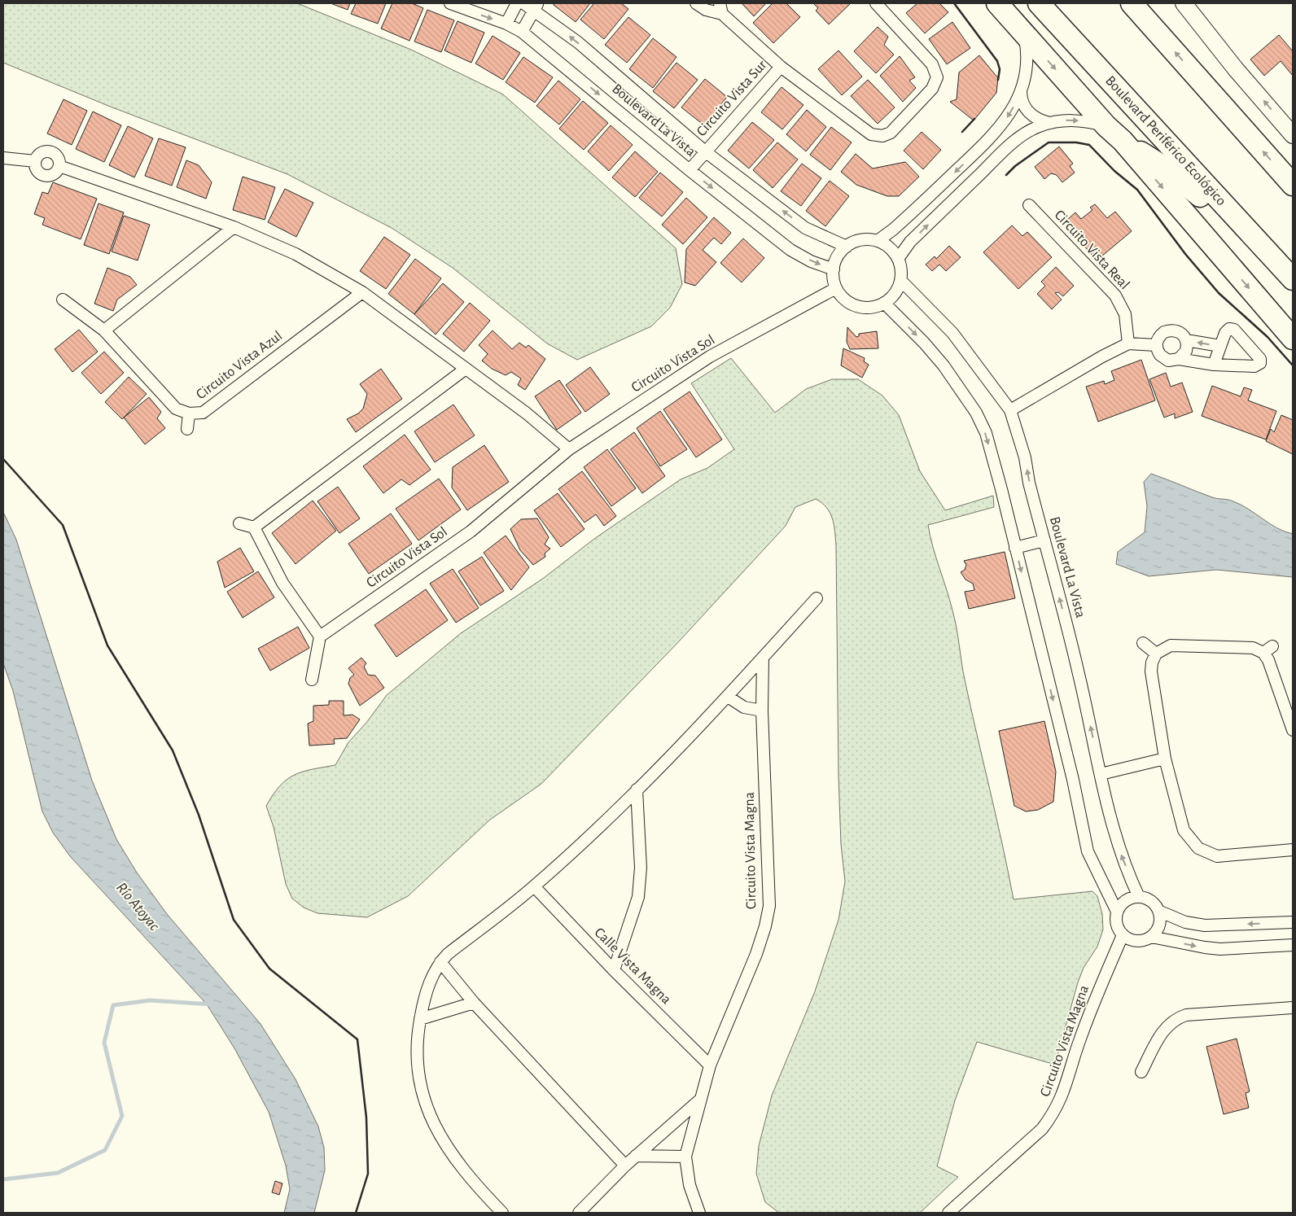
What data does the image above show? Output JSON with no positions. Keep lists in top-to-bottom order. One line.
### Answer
{"streets":{"highway":["Boulevard Periférico Ecológico"],"street":["Circuito Vista Sur","Boulevard La Vista","Circuito Vista Real","Circuito Vista Sol","Circuito Vista Azul","Circuito Vista Magna","Calle Vista Magna"]},"crossings":[["Circuito Vista Sur","Boulevard La Vista"],["Boulevard La Vista","Circuito Vista Sol"],["Boulevard La Vista","Circuito Vista Magna"],["Circuito Vista Magna","Calle Vista Magna"]],"water":["Río Atoyac"]}
